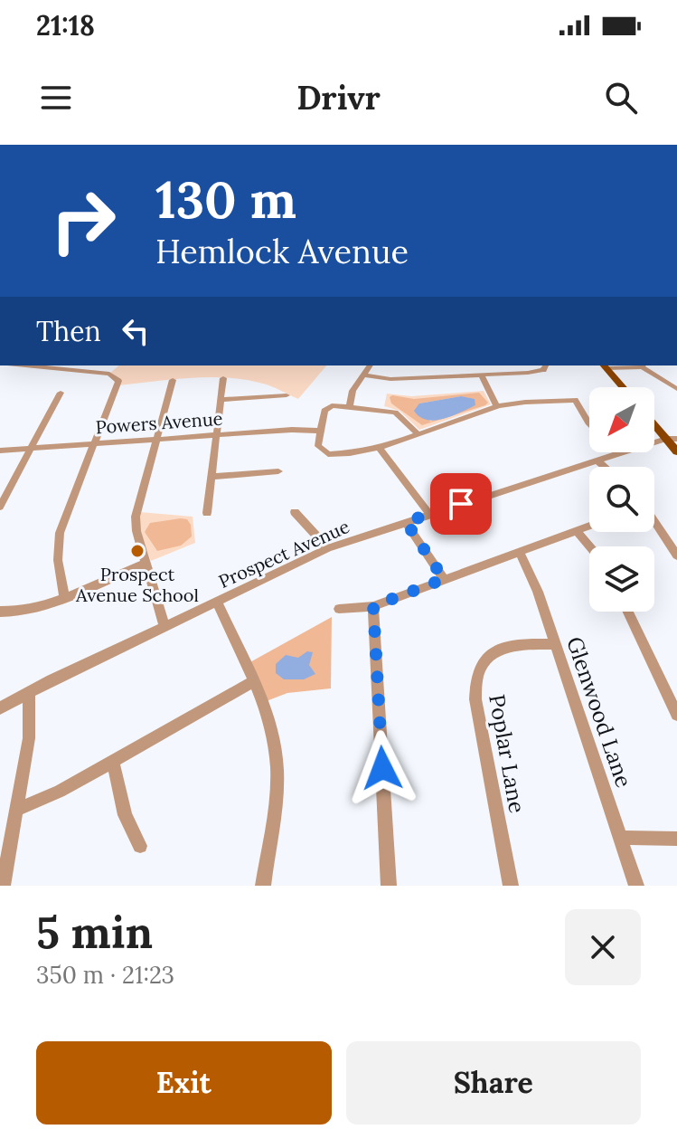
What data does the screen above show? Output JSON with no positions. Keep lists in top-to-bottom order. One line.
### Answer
{"streets":{"street":["Powers Avenue","Prospect Avenue","Glenwood Lane","Poplar Lane"]},"crossings":[["Glenwood Lane","Poplar Lane"]],"places":["Prospect Avenue School"],"north":"bottom left","page":{"status":"21:18","header":"Drivr","turn":["130 m","Hemlock Avenue"],"then":"Then","heading":["5 min","350 m · 21:23"],"buttons":["Exit","Share"]}}
